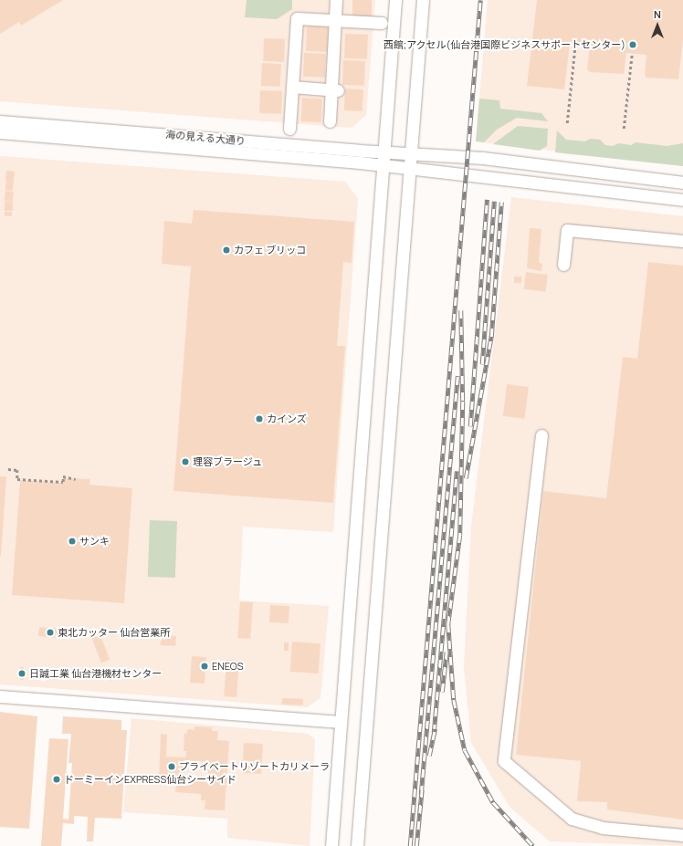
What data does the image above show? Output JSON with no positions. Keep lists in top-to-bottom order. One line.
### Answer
{"streets":{"street":["海の見える大通り"]},"places":["西館;アクセル(仙台港国際ビジネスサポートセンター)","カフェ ブリッコ","カインズ","理容ブラージュ","サンキ","東北カッター 仙台営業所","ENEOS","日誠工業 仙台港機材センター","プライベートリゾートカリメーラ","ドーミーインEXPRESS仙台シーサイド"],"north":"top"}
